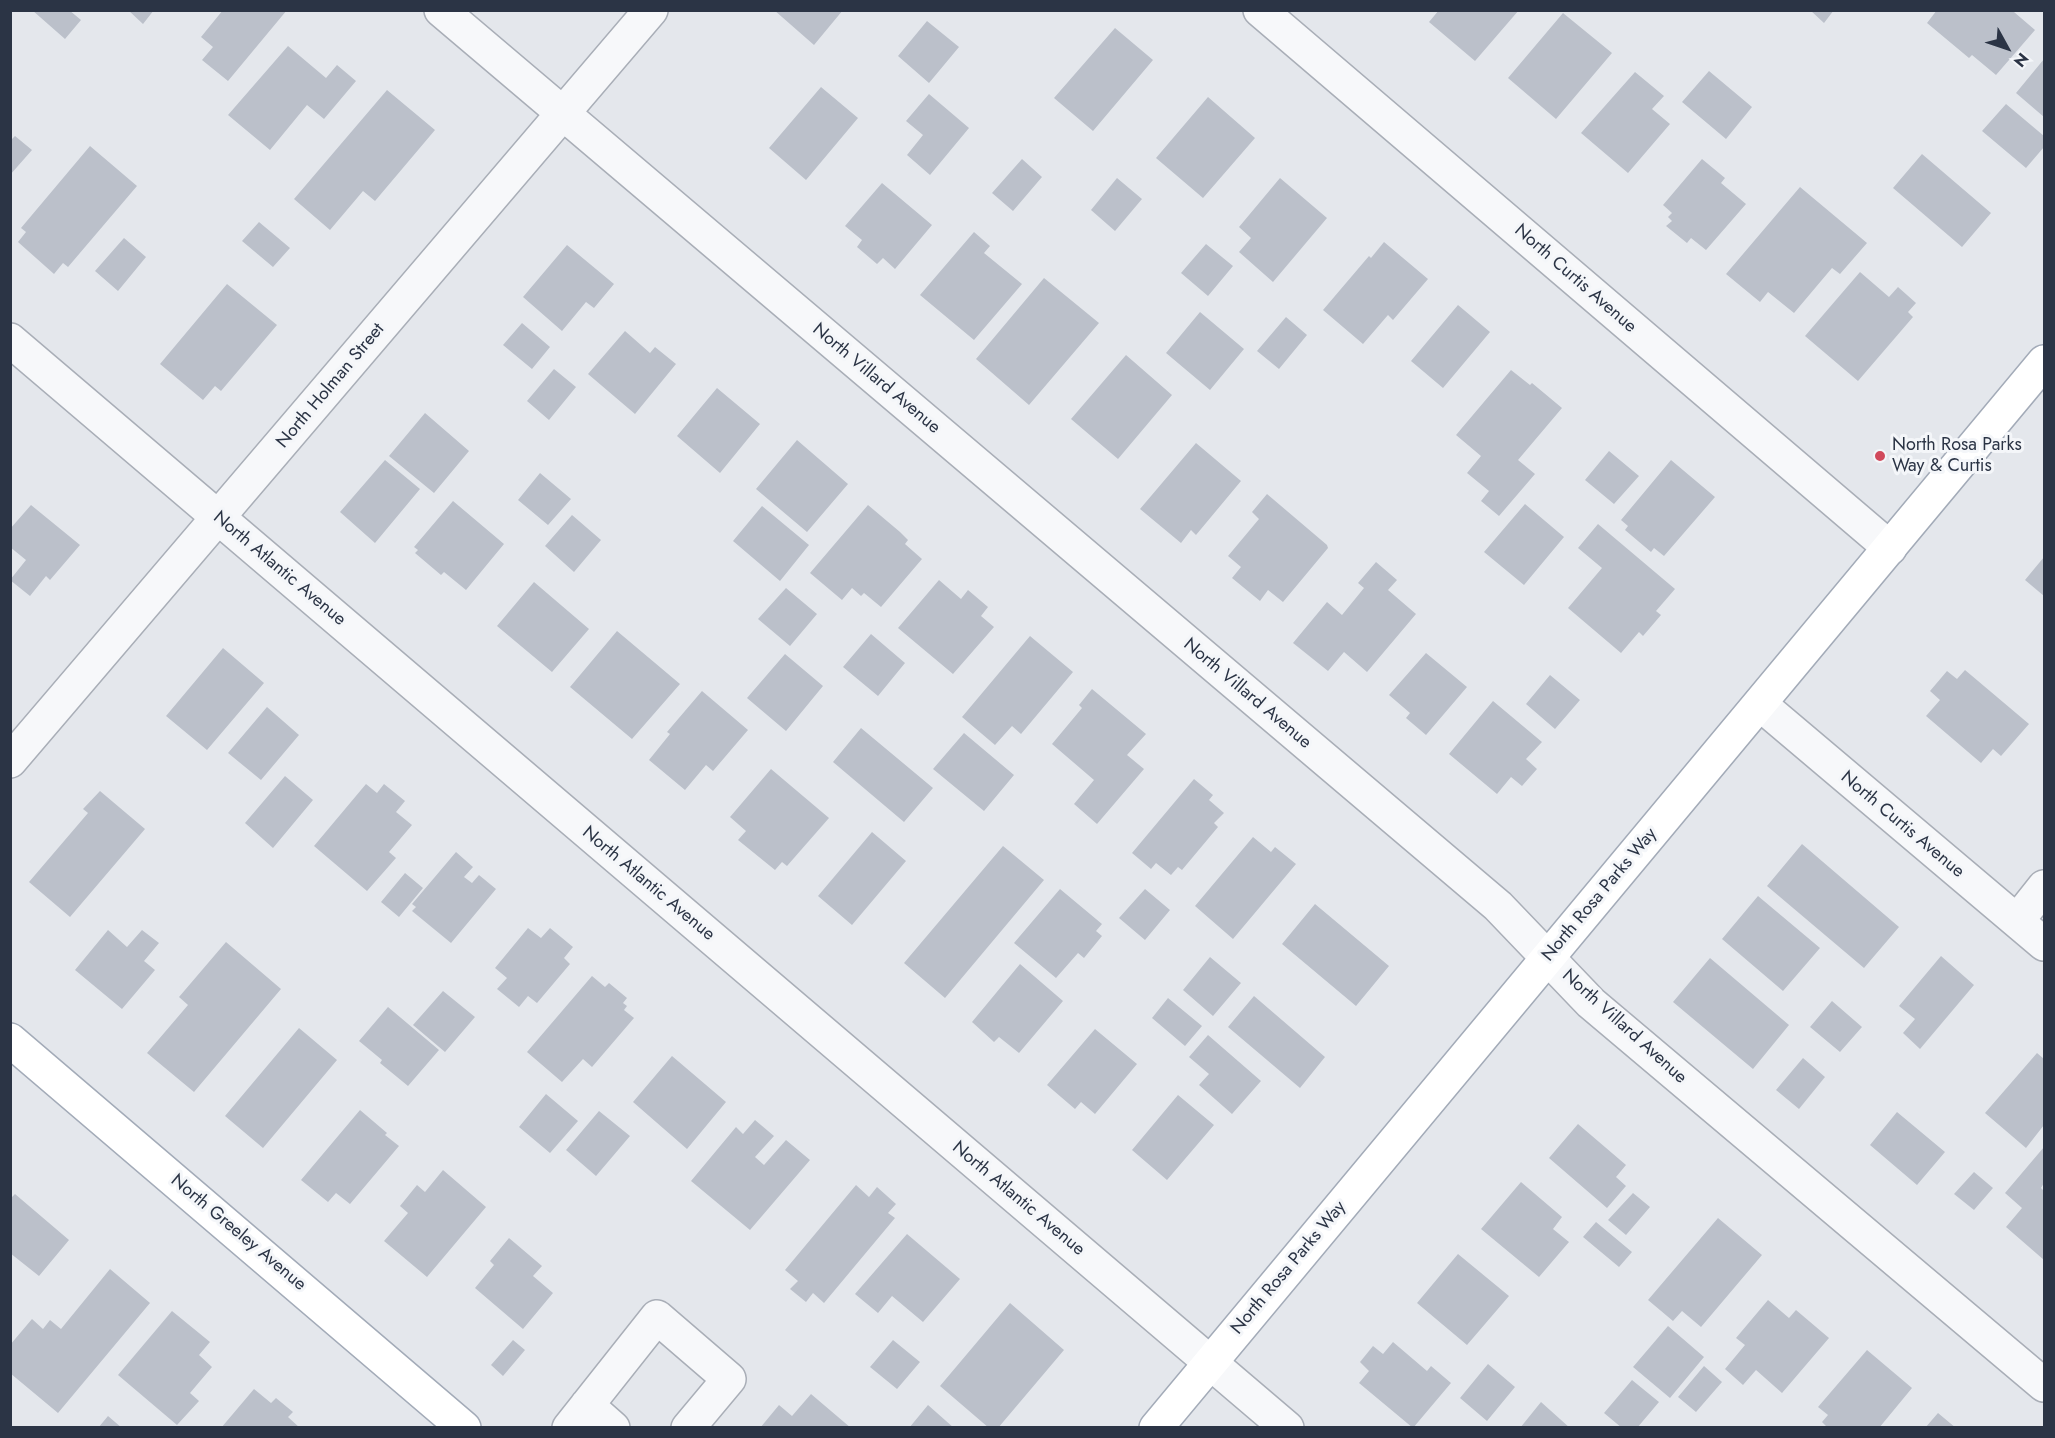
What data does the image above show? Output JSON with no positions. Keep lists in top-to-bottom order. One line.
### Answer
{"streets":{"main road":["North Rosa Parks Way","North Greeley Avenue"],"street":["North Curtis Avenue","North Villard Avenue","North Holman Street","North Atlantic Avenue"]},"crossings":[["North Curtis Avenue","North Rosa Parks Way"],["North Villard Avenue","North Holman Street"],["North Villard Avenue","North Rosa Parks Way"],["North Holman Street","North Atlantic Avenue"],["North Atlantic Avenue","North Rosa Parks Way"]],"places":["North Rosa Parks Way & Curtis"],"north":"bottom right"}
